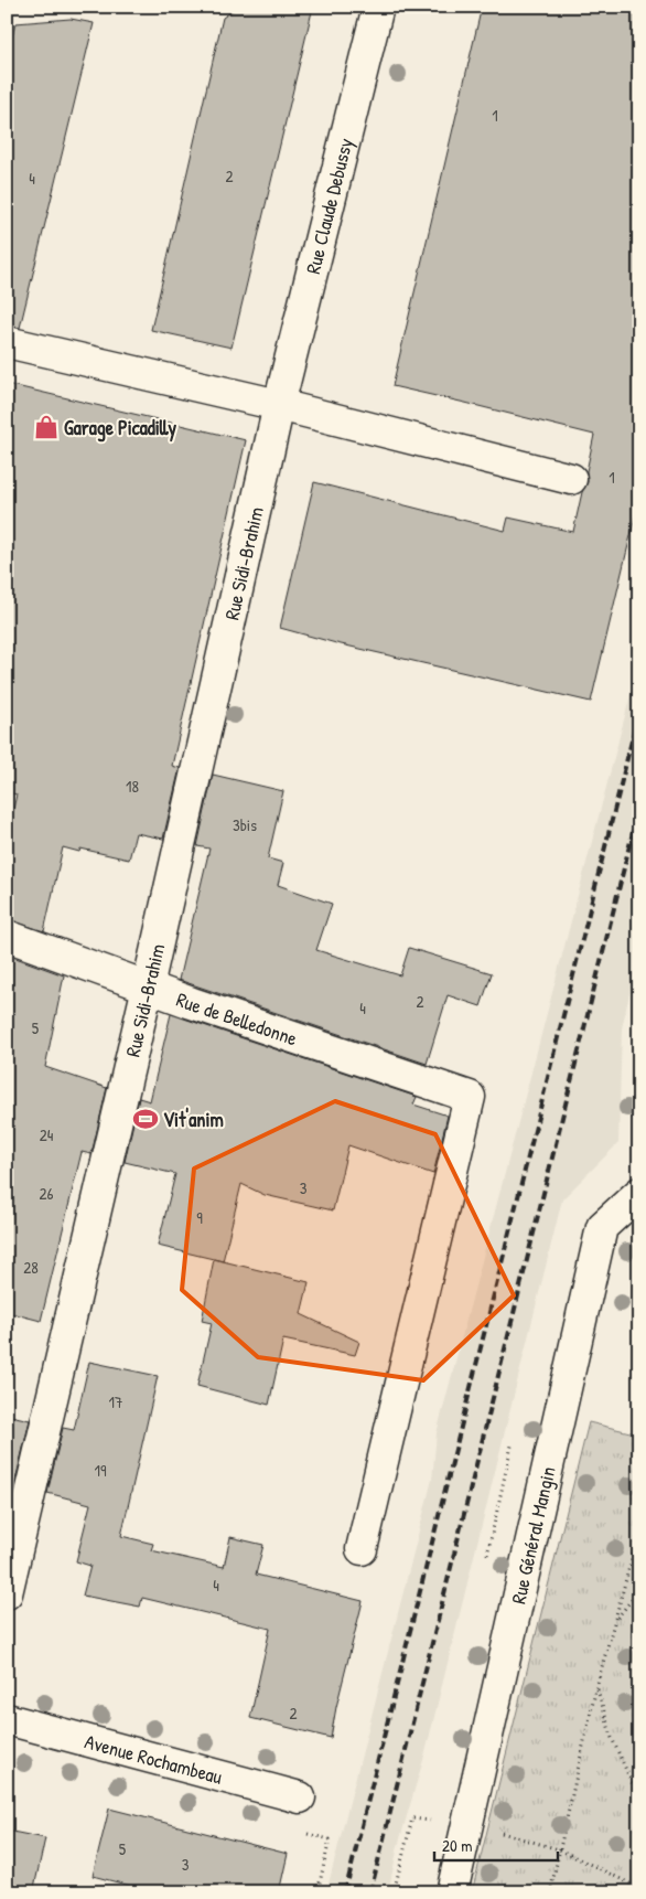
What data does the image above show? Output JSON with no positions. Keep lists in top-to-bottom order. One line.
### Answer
{"streets":{"street":["Rue Claude Debussy","Rue Sidi-Brahim","Rue de Belledonne","Rue Général Mangin","Avenue Rochambeau"]},"crossings":[["Rue Claude Debussy","Rue Sidi-Brahim"],["Rue Sidi-Brahim","Rue de Belledonne"]],"places":{"shop":["Garage Picadilly"],"sports":["Vit'anim"]},"house_numbers":["1","2","4","1","18","3bis","2","4","5","24","3","26","9","28","17","19","4","2","5","3"],"scale_bar":"20 m"}
